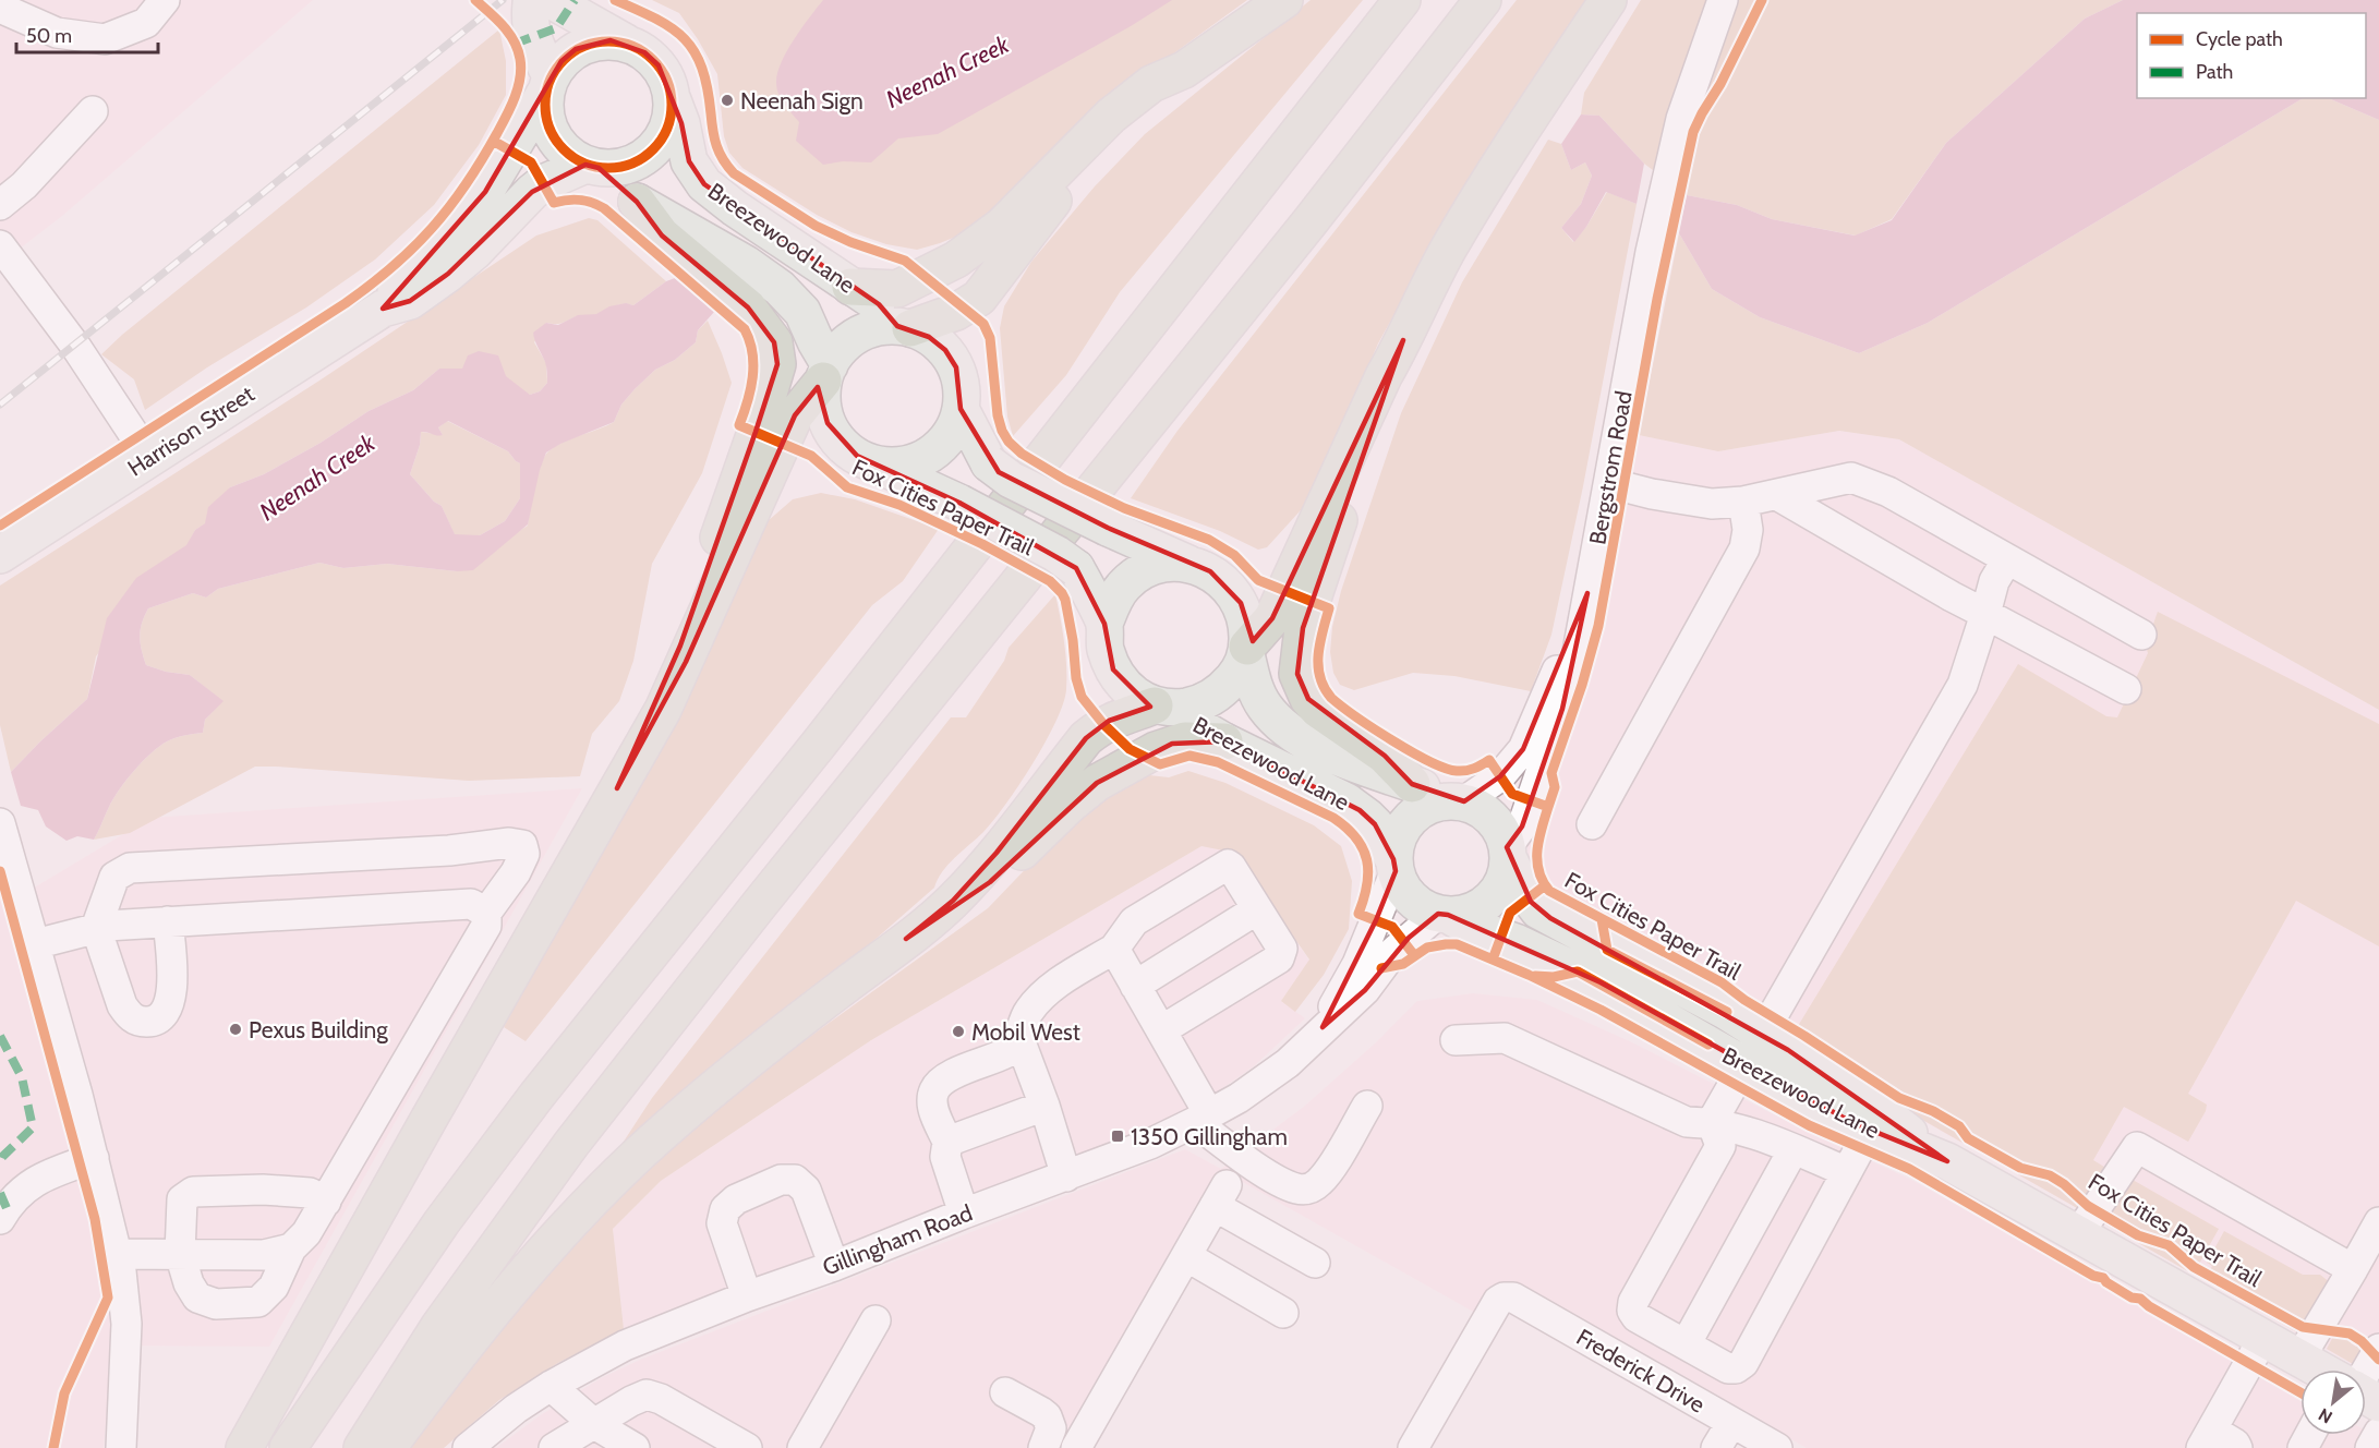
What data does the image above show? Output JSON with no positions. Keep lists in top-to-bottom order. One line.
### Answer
{"streets":{"main road":["Breezewood Lane","Harrison Street"],"street":["Bergstrom Road","Gillingham Road","Frederick Drive"],"cycle path":["Fox Cities Paper Trail"]},"crossings":[["Breezewood Lane","Harrison Street"],["Breezewood Lane","Bergstrom Road"],["Breezewood Lane","Gillingham Road"],["Bergstrom Road","Gillingham Road"]],"water":["Neenah Creek"],"places":{"other":["Neenah Sign","Pexus Building","Mobil West"],"transit":["1350 Gillingham"]},"legend":["Cycle path","Path"],"scale_bar":"50 m","north":"bottom left"}
